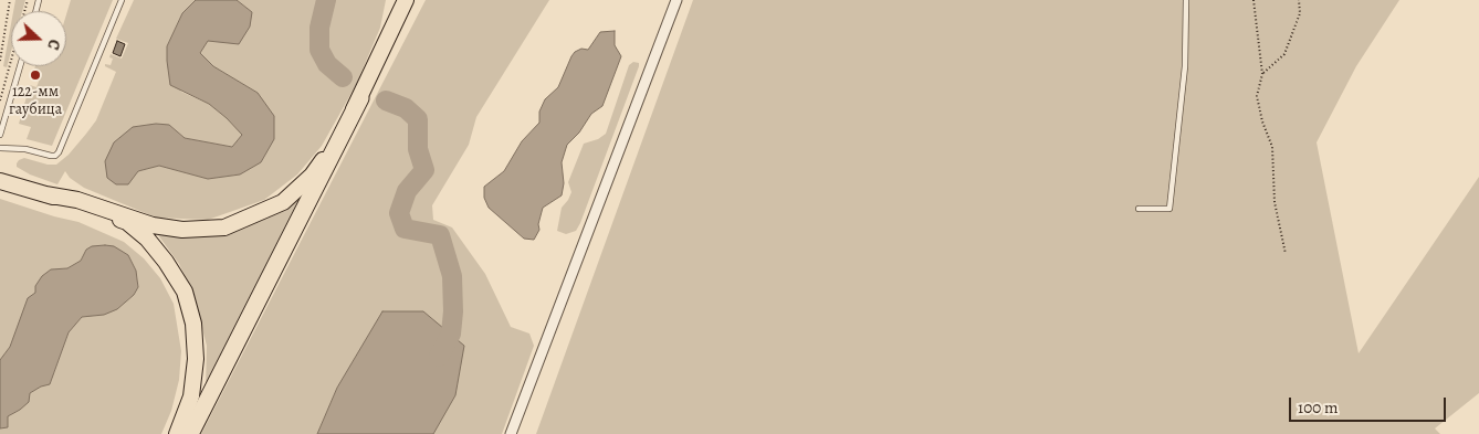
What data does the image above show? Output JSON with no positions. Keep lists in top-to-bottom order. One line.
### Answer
{"places":["122-мм гаубица"],"scale_bar":"100 m","north":"right"}
